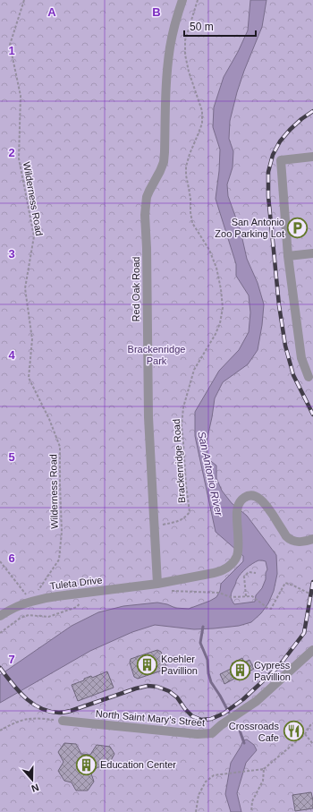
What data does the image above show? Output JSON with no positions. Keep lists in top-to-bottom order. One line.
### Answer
{"streets":{"street":["Red Oak Road","Tuleta Drive","North Saint Mary's Street"],"path":["Wilderness Road","Brackenridge Road"]},"crossings":[["Wilderness Road","Tuleta Drive"],["Red Oak Road","Tuleta Drive"]],"water":["San Antonio River"],"parks":["Brackenridge Park"],"places":{"parking":["San Antonio Zoo Parking Lot"],"building":["Koehler Pavillion","Cypress Pavillion","Education Center"],"restaurant":["Crossroads Cafe"]},"scale_bar":"50 m","north":"bottom","grid":{"columns":["A","B"],"rows":["1","2","3","4","5","6","7"]}}
